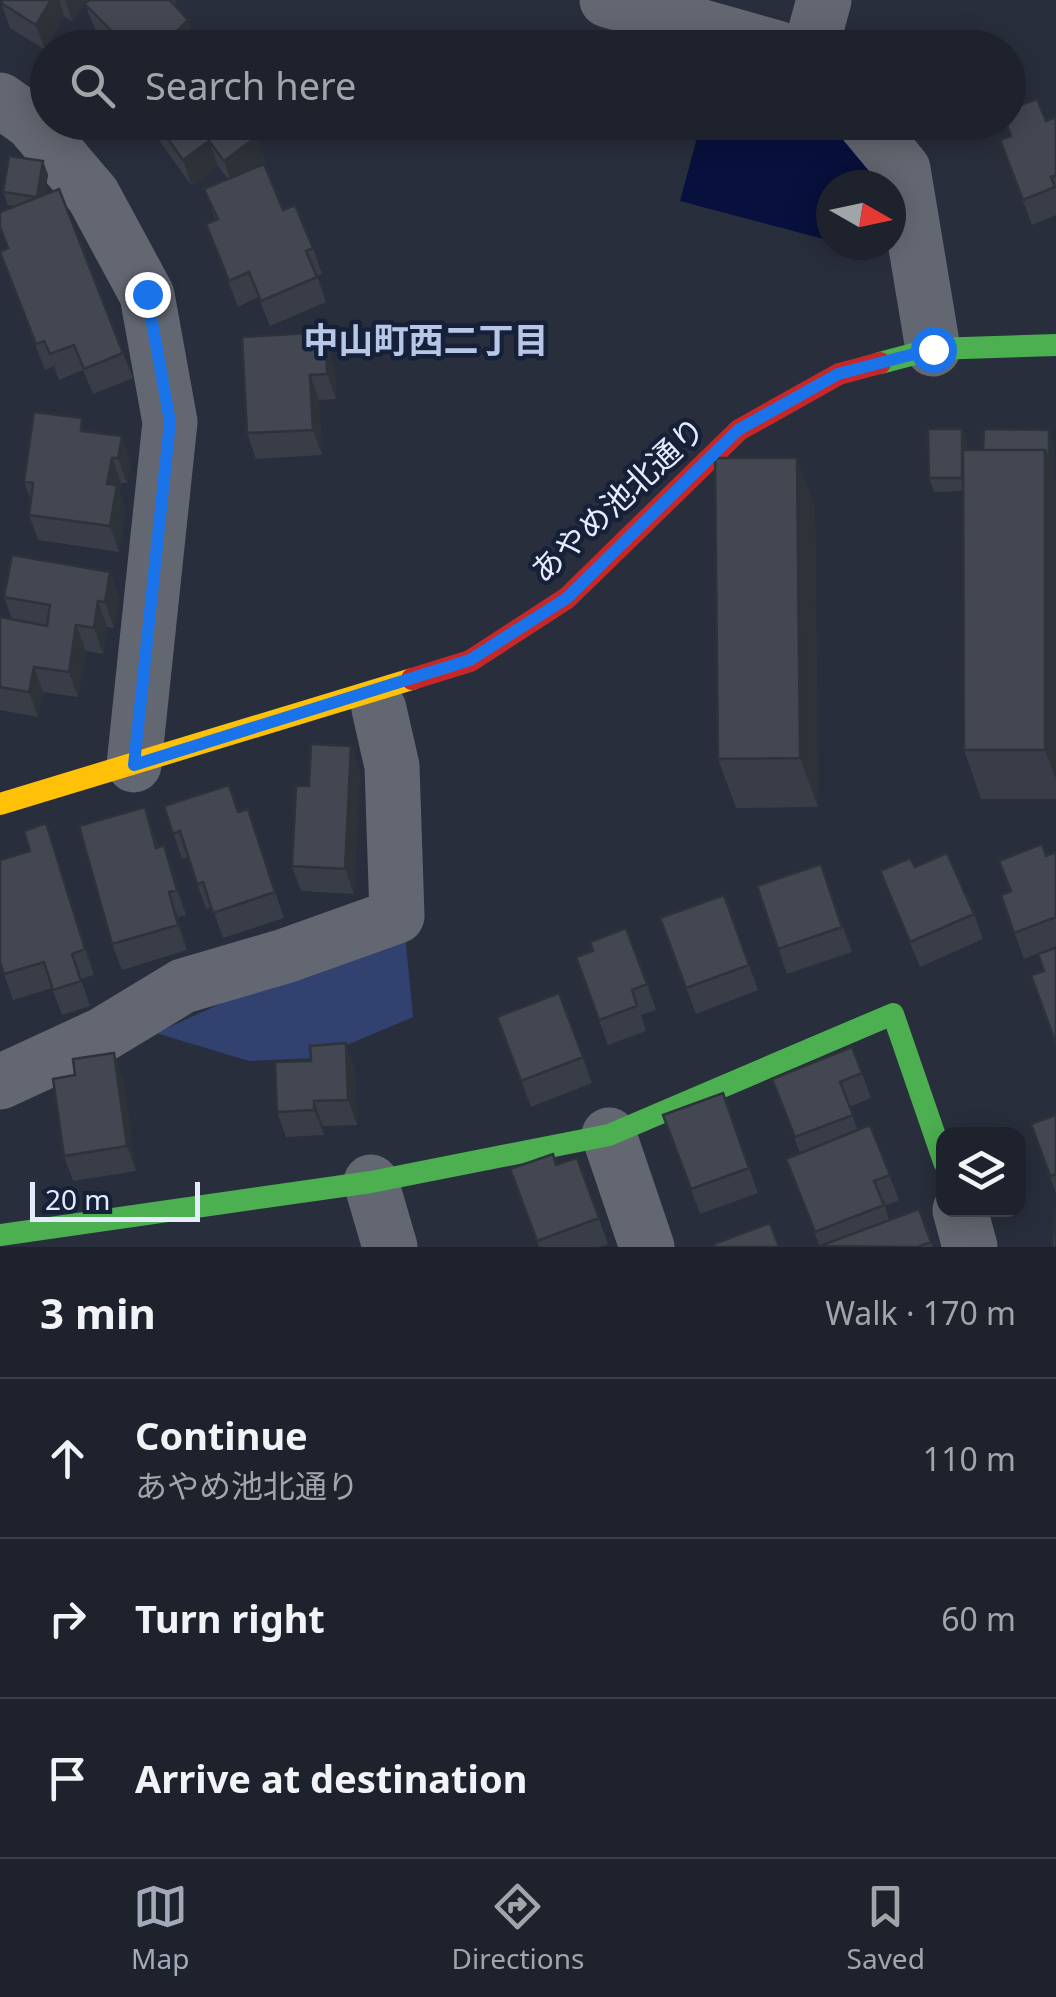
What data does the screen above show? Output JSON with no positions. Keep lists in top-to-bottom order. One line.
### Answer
{"streets":{"street":["あやめ池北通り"]},"districts":["中山町西二丁目"],"scale_bar":"20 m","north":"right","page":{"search":"Search here","scale":"20 m","heading":["3 min","Walk · 170 m"],"list":[["Continue","あやめ池北通り","110 m"],["Turn right","60 m"],"Arrive at destination"],"nav":["Map","Directions","Saved"]}}
